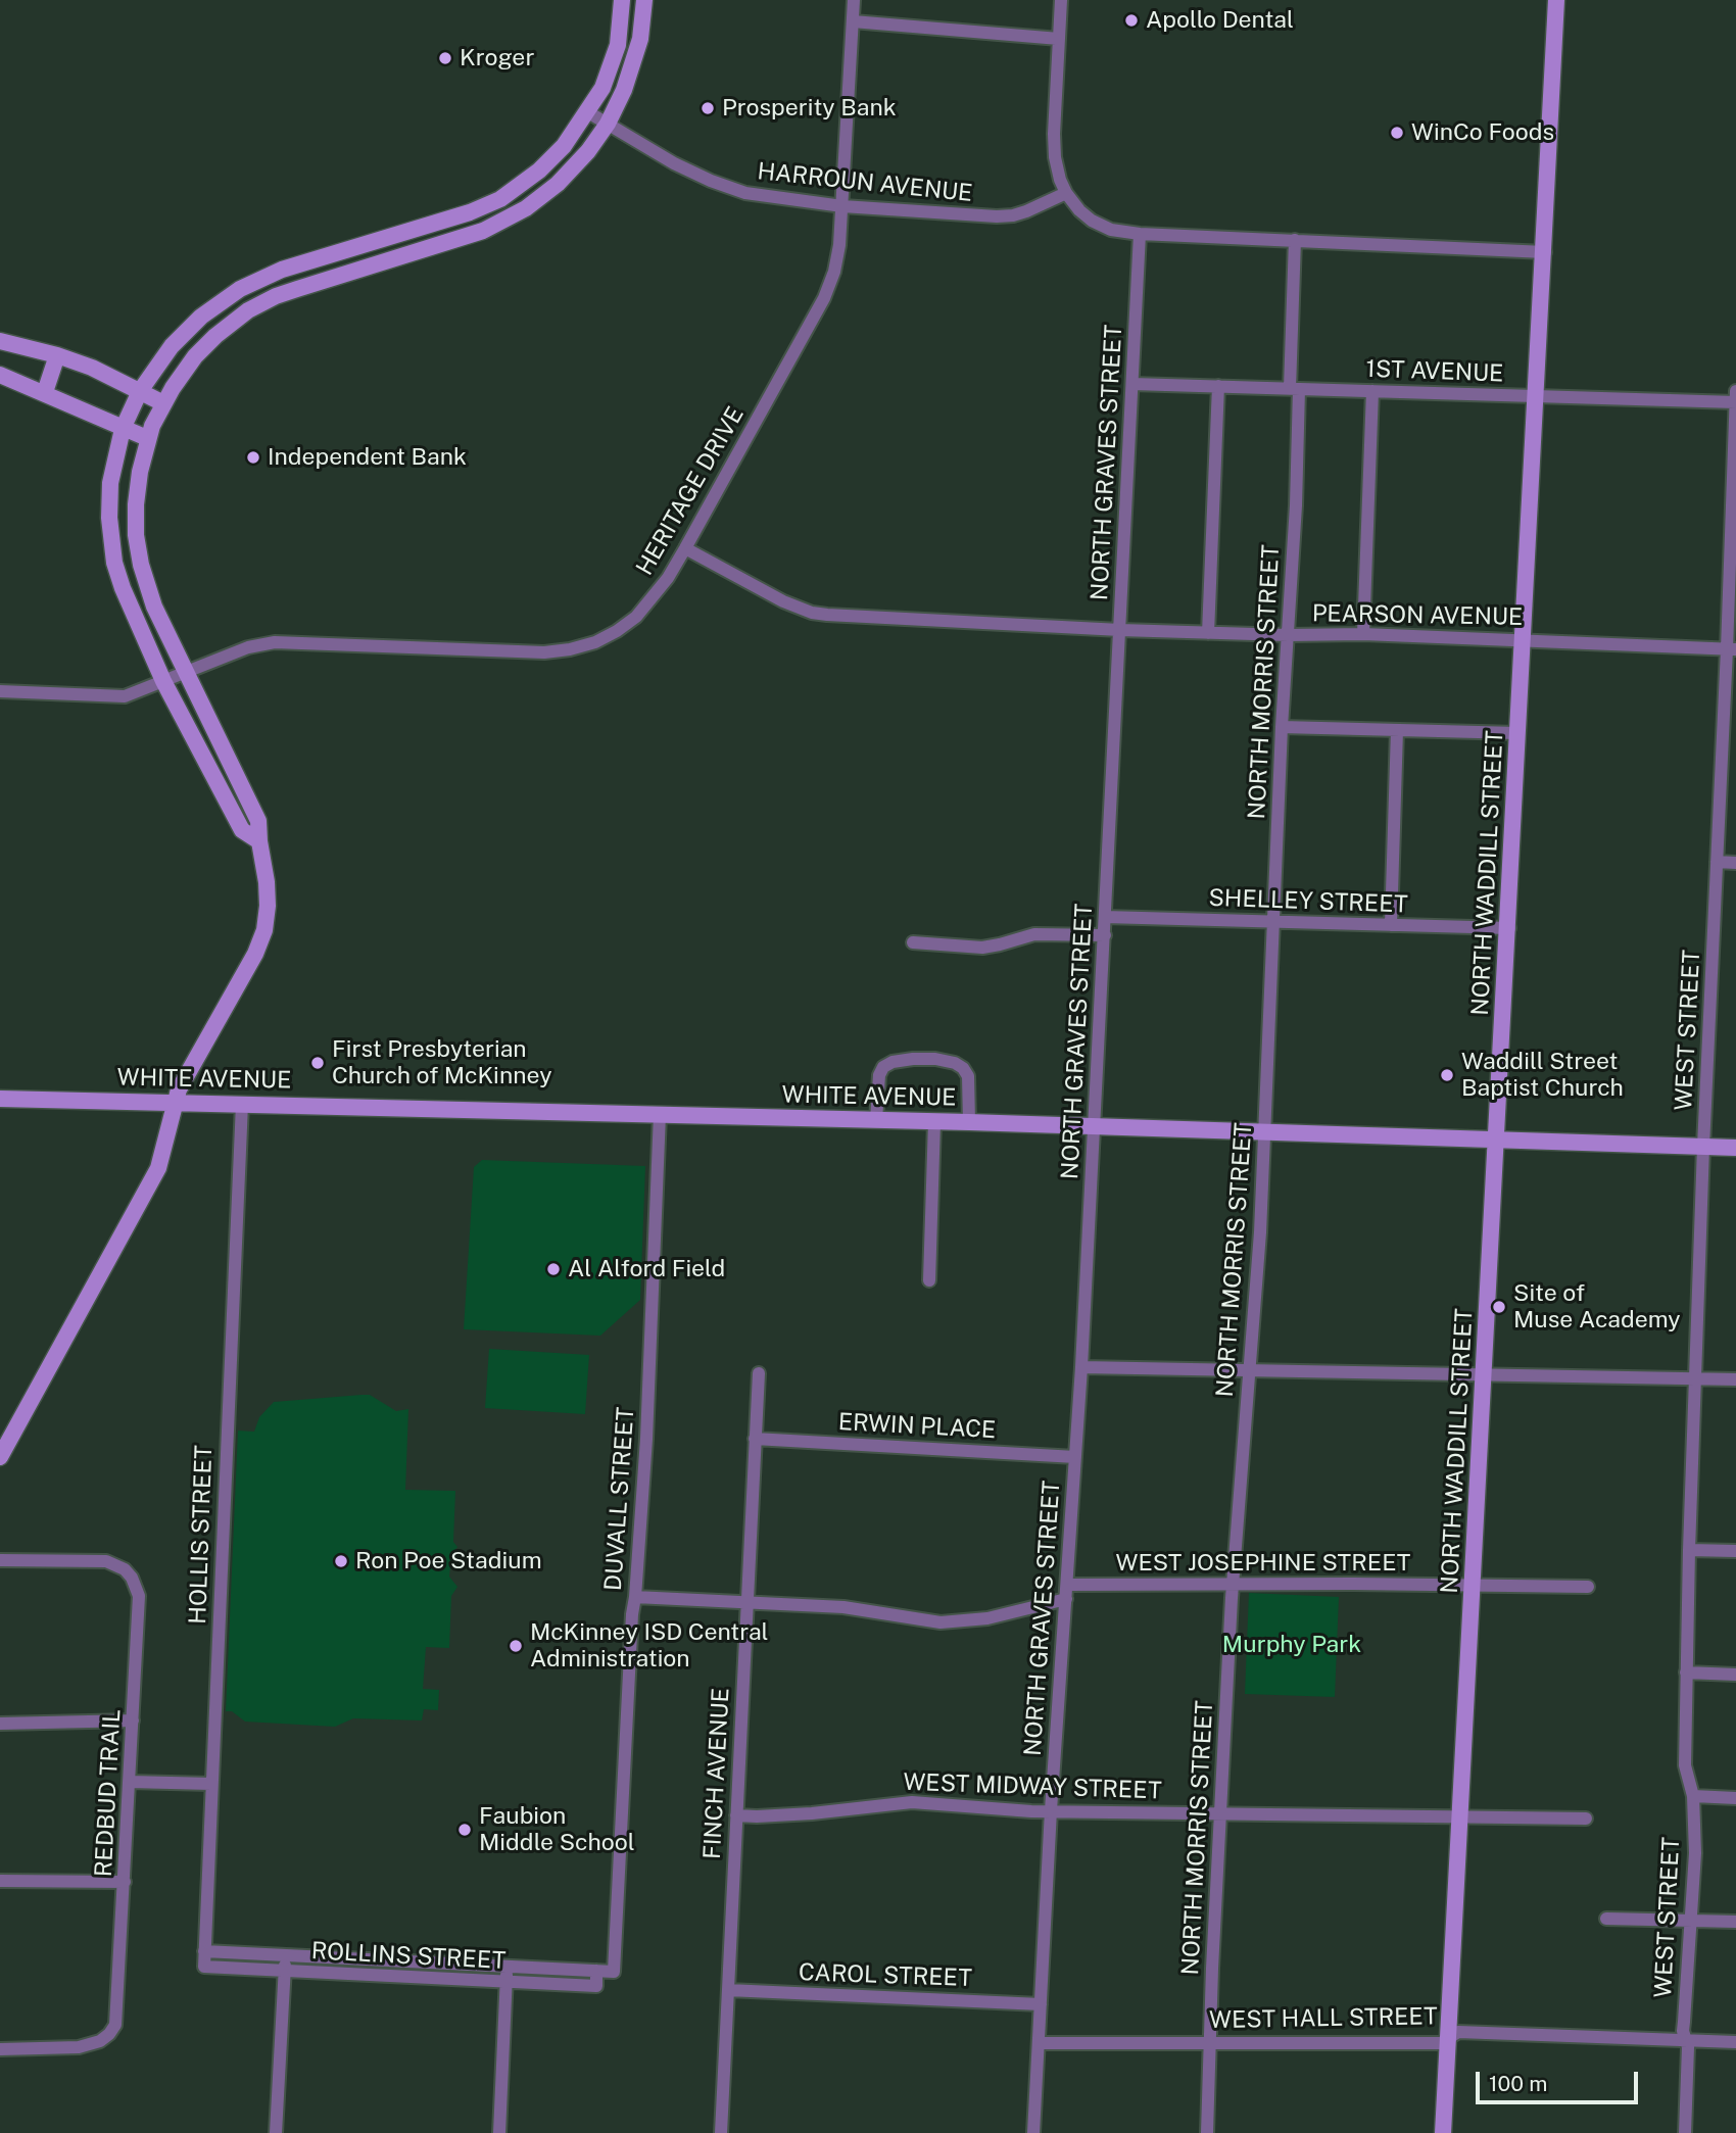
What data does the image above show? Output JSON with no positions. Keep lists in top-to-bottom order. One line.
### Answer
{"streets":{"street":["HARROUN AVENUE","1ST AVENUE","NORTH GRAVES STREET","HERITAGE DRIVE","PEARSON AVENUE","NORTH MORRIS STREET","NORTH WADDILL STREET","SHELLEY STREET","WEST STREET","WHITE AVENUE","ERWIN PLACE","DUVALL STREET","HOLLIS STREET","WEST JOSEPHINE STREET","FINCH AVENUE","WEST MIDWAY STREET","REDBUD TRAIL","ROLLINS STREET","CAROL STREET","WEST HALL STREET"]},"crossings":[["HARROUN AVENUE","HERITAGE DRIVE"],["1ST AVENUE","NORTH GRAVES STREET"],["1ST AVENUE","NORTH MORRIS STREET"],["1ST AVENUE","NORTH WADDILL STREET"],["1ST AVENUE","WEST STREET"],["NORTH GRAVES STREET","PEARSON AVENUE"],["NORTH GRAVES STREET","SHELLEY STREET"],["NORTH GRAVES STREET","WHITE AVENUE"],["NORTH GRAVES STREET","ERWIN PLACE"],["NORTH GRAVES STREET","WEST JOSEPHINE STREET"],["NORTH GRAVES STREET","WEST MIDWAY STREET"],["NORTH GRAVES STREET","CAROL STREET"],["NORTH GRAVES STREET","WEST HALL STREET"],["HERITAGE DRIVE","PEARSON AVENUE"],["PEARSON AVENUE","NORTH MORRIS STREET"],["PEARSON AVENUE","NORTH WADDILL STREET"],["PEARSON AVENUE","WEST STREET"],["NORTH MORRIS STREET","SHELLEY STREET"],["NORTH MORRIS STREET","WHITE AVENUE"],["NORTH MORRIS STREET","WEST JOSEPHINE STREET"],["NORTH MORRIS STREET","WEST MIDWAY STREET"],["NORTH MORRIS STREET","WEST HALL STREET"],["NORTH WADDILL STREET","SHELLEY STREET"],["NORTH WADDILL STREET","WHITE AVENUE"],["NORTH WADDILL STREET","WEST JOSEPHINE STREET"],["NORTH WADDILL STREET","WEST MIDWAY STREET"],["NORTH WADDILL STREET","WEST HALL STREET"],["WEST STREET","WHITE AVENUE"],["WEST STREET","WEST HALL STREET"],["WHITE AVENUE","DUVALL STREET"],["WHITE AVENUE","HOLLIS STREET"],["ERWIN PLACE","FINCH AVENUE"],["DUVALL STREET","ROLLINS STREET"],["HOLLIS STREET","ROLLINS STREET"],["FINCH AVENUE","WEST MIDWAY STREET"],["FINCH AVENUE","CAROL STREET"]],"parks":["Murphy Park"],"places":["Apollo Dental","Kroger","Prosperity Bank","WinCo Foods","Independent Bank","First Presbyterian Church of McKinney","Waddill Street Baptist Church","Al Alford Field","Site of Muse Academy","Ron Poe Stadium","McKinney ISD Central Administration","Faubion Middle School"],"scale_bar":"100 m"}
